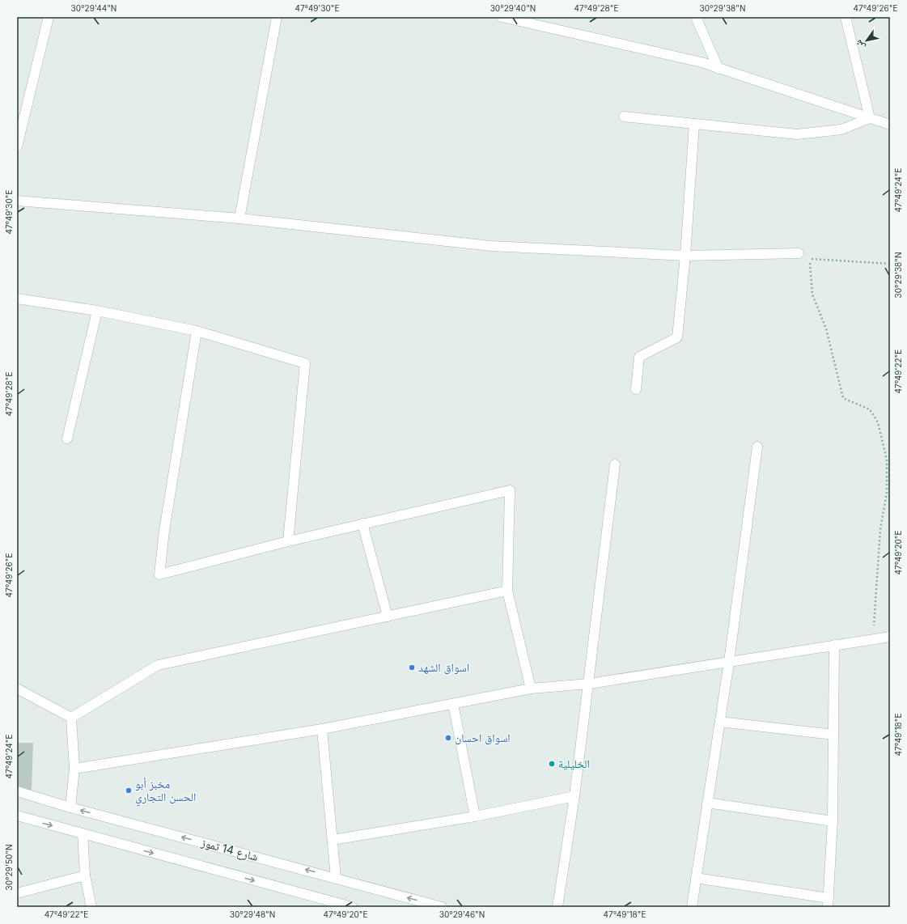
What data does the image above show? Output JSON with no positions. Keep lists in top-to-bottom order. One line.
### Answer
{"streets":{"street":["شارع 14 تموز"]},"places":["اسواق الشهد","اسواق احسان","الخليلية","مخبز أبو الحسن التجاري"],"north":"bottom left","coordinates":["30°29'44\"N","47°49'30\"E","30°29'40\"N","47°49'28\"E","30°29'38\"N","47°49'26\"E","47°49'24\"E","47°49'22\"E","47°49'20\"E","47°49'18\"E","30°29'50\"N","30°29'48\"N","30°29'46\"N"]}
